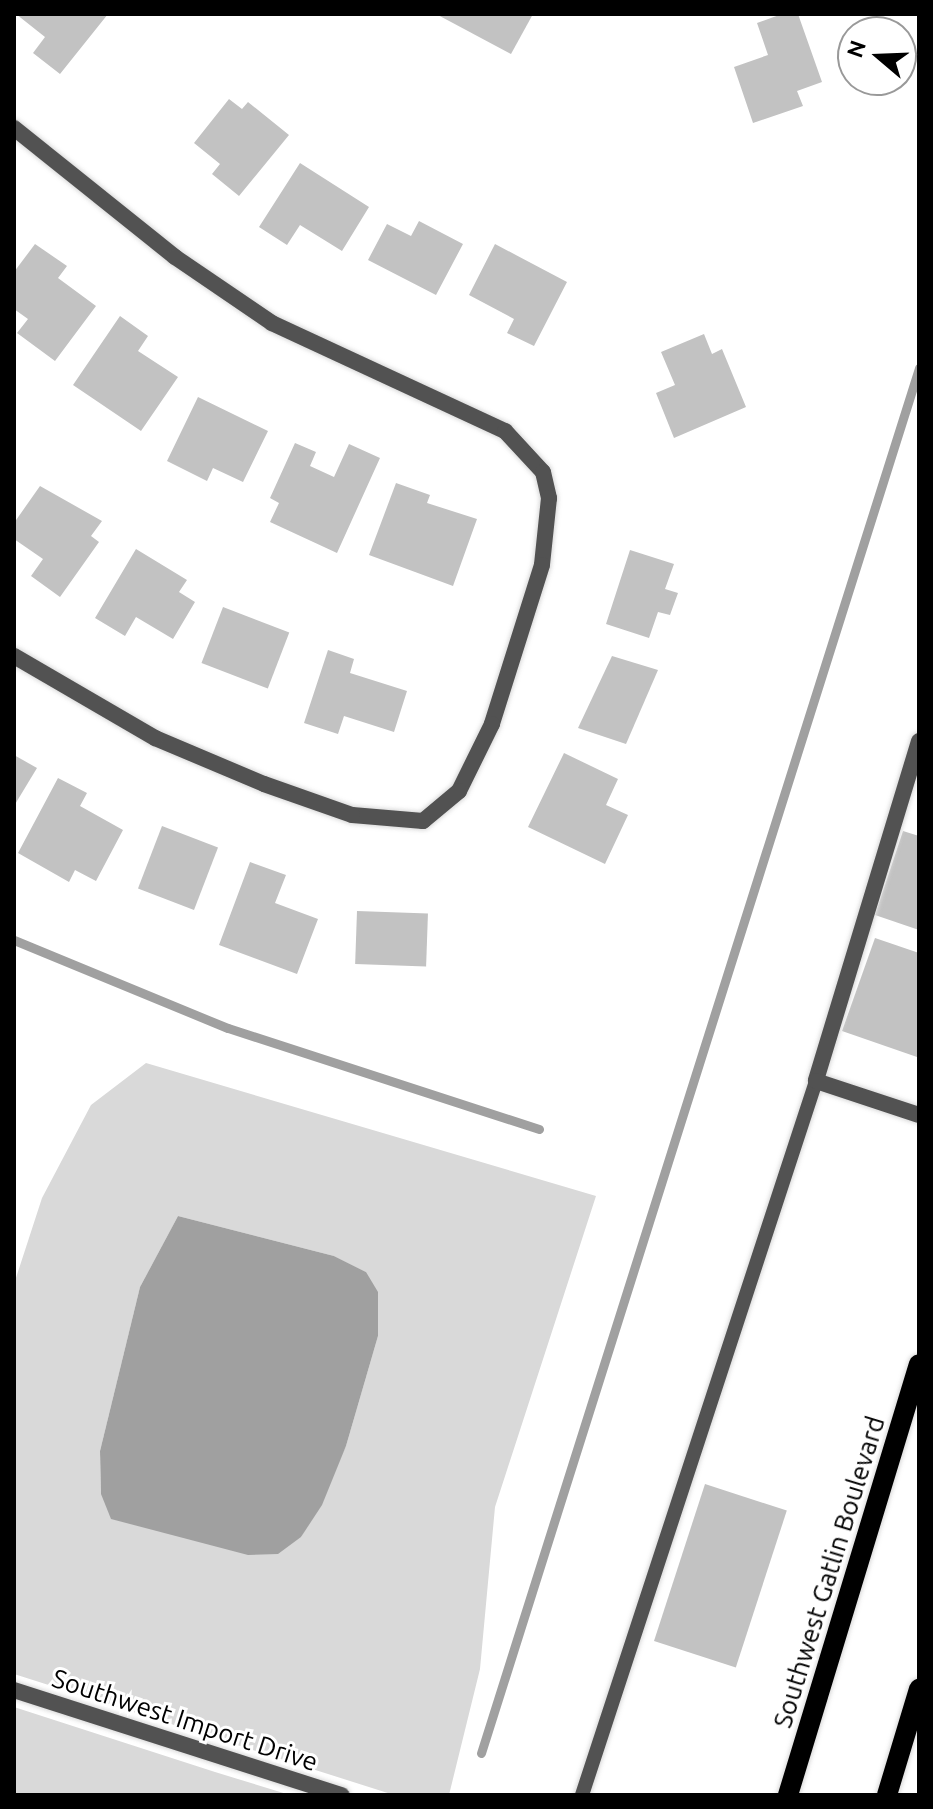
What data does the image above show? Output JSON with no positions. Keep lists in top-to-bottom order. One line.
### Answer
{"streets":{"main road":["Southwest Gatlin Boulevard"],"street":["Southwest Import Drive"]},"north":"left"}
